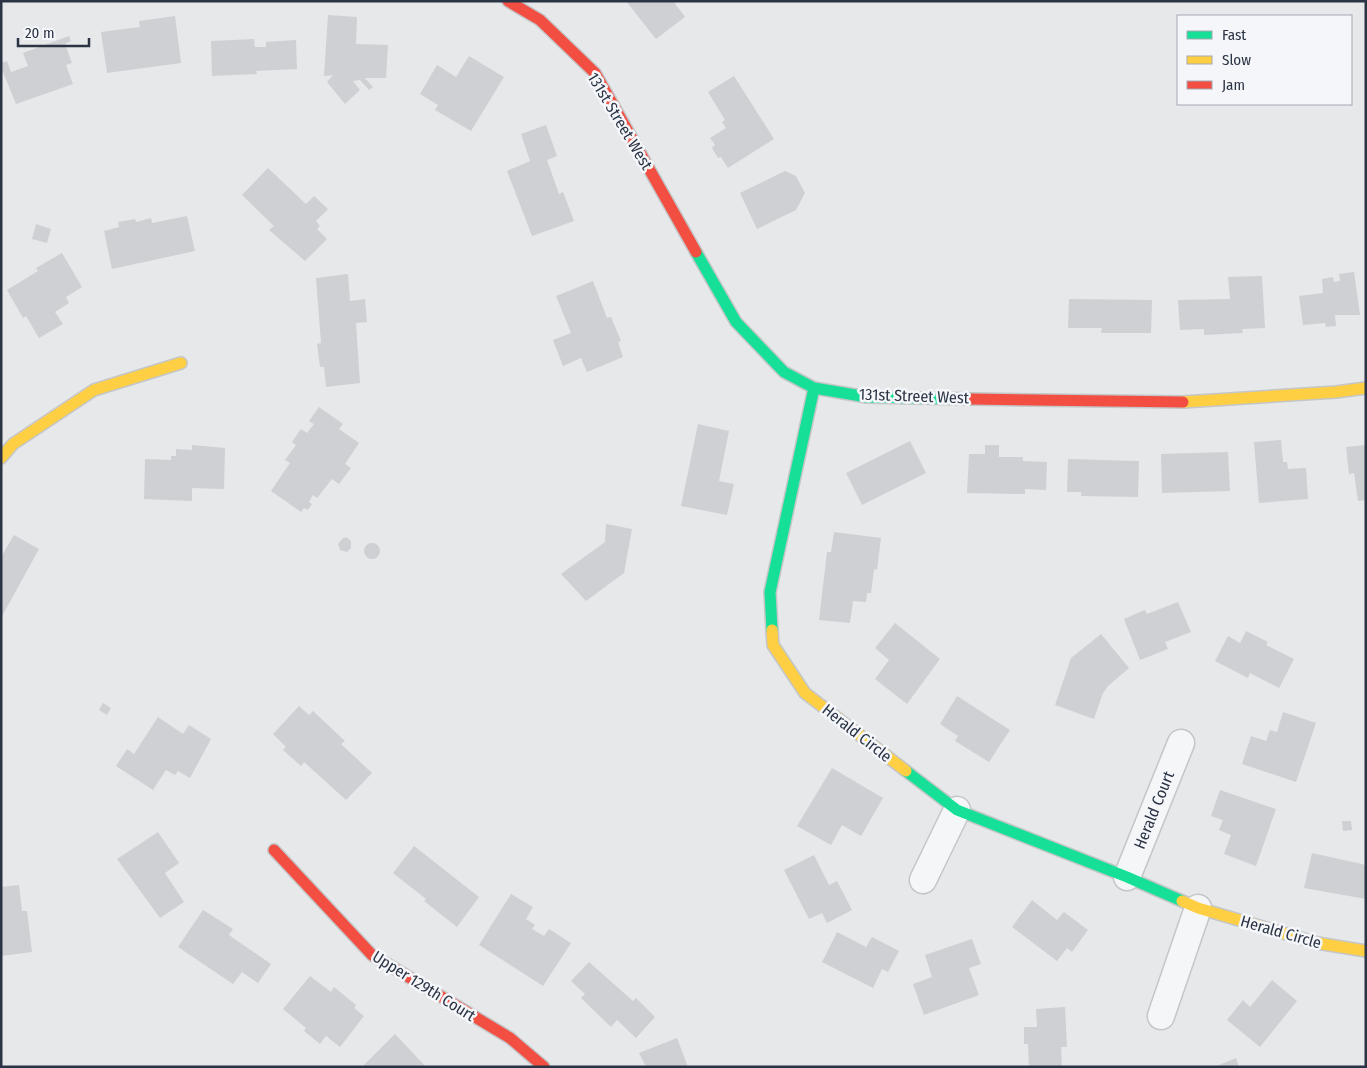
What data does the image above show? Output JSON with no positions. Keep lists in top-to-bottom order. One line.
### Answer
{"streets":{"street":["131st Street West","Herald Circle","Herald Court","Upper 129th Court"]},"crossings":[["131st Street West","Herald Circle"],["Herald Circle","Herald Court"]],"legend":["Fast","Slow","Jam"],"scale_bar":"20 m"}
